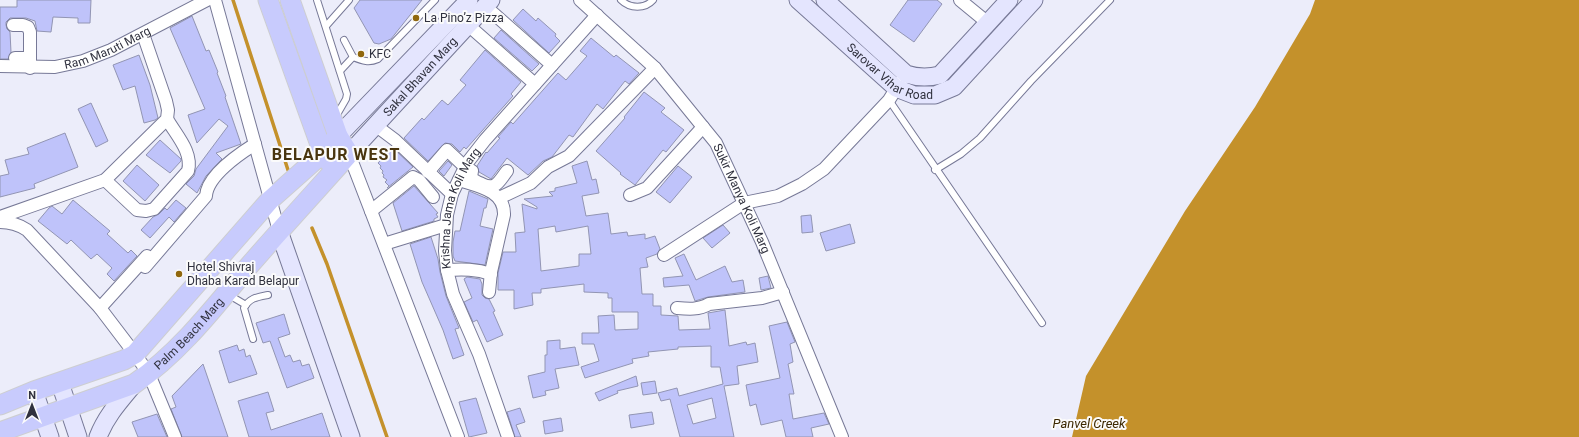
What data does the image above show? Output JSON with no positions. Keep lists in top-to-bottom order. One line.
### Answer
{"streets":{"main road":["Palm Beach Marg"],"street":["Ram Maruti Marg","Sarovar Vihar Road","Sakal Bhavan Marg","Sukir Manya Koli Marg","Krishna Jama Koli Marg"]},"crossings":[["Sakal Bhavan Marg","Palm Beach Marg"],["Sukir Manya Koli Marg","Krishna Jama Koli Marg"]],"districts":["BELAPUR WEST"],"water":["Panvel Creek"],"places":["La Pino’z Pizza","KFC","Hotel Shivraj Dhaba Karad Belapur"],"north":"top"}
